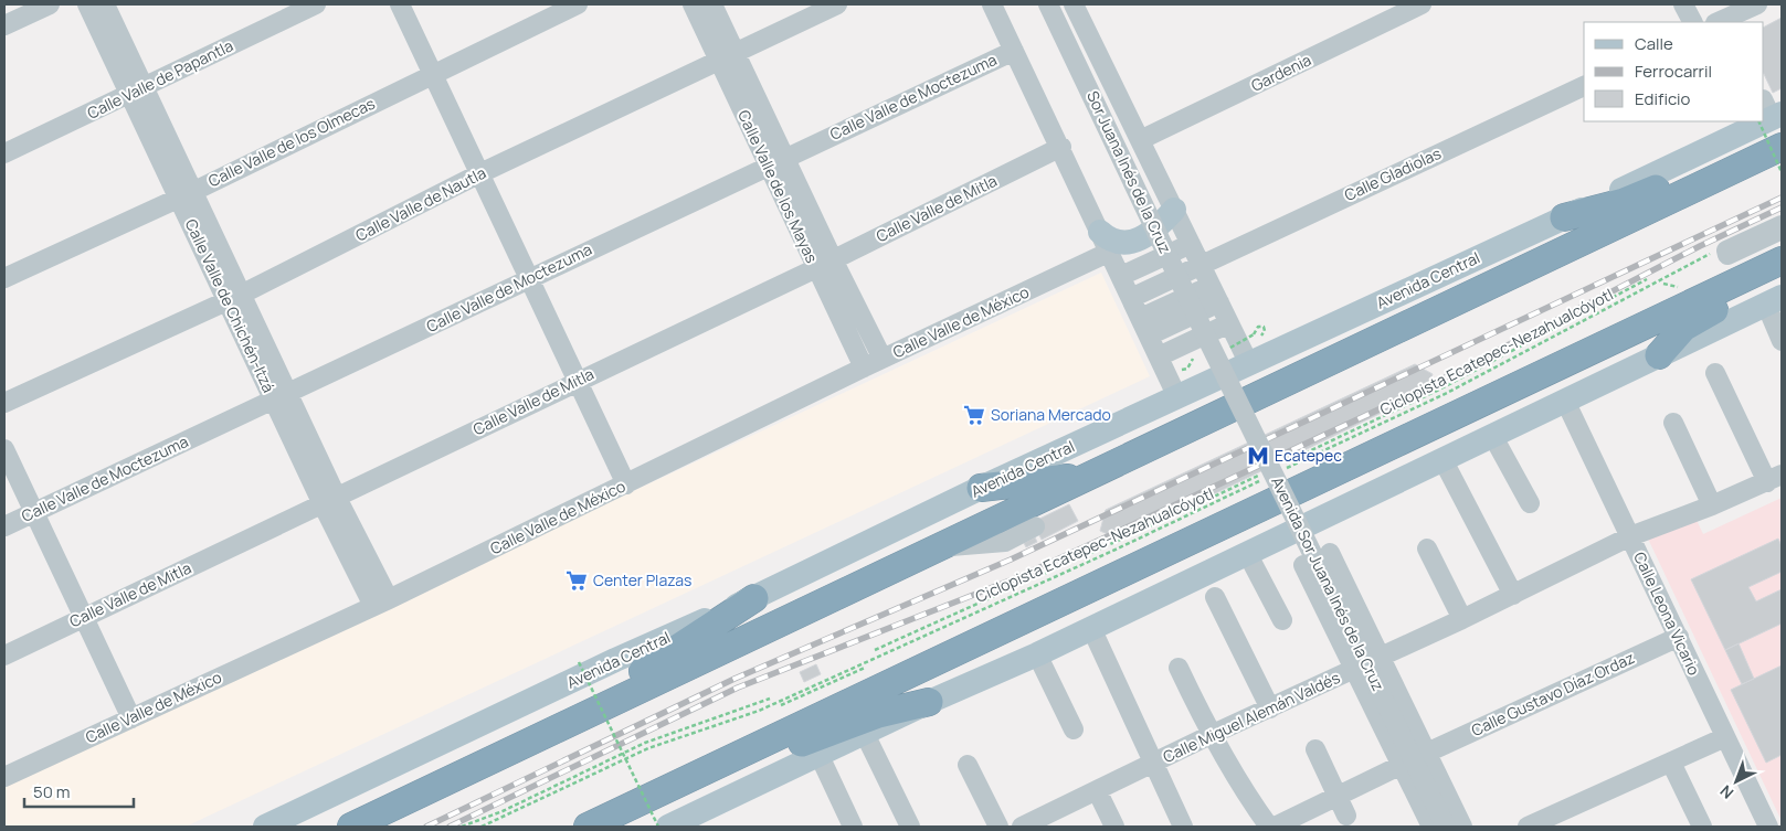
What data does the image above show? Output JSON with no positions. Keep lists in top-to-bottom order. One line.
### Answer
{"streets":{"highway":["Avenida Central"],"street":["Gardenia","Calle Valle de Papantla","Calle Valle de Moctezuma","Calle Valle de los Olmecas","Sor Juana Inés de la Cruz","Calle Gladiolas","Calle Valle de los Mayas","Calle Valle de Nautla","Calle Valle de Mitla","Calle Valle de Chichén-Itzá","Calle Valle de México","Avenida Sor Juana Inés de la Cruz","Calle Leona Vicario","Calle Gustavo Díaz Ordaz","Calle Miguel Alemán Valdés"],"path":["Ciclopista Ecatepec-Nezahualcóyotl"]},"crossings":[["Calle Valle de Papantla","Calle Valle de Chichén-Itzá"],["Calle Valle de Moctezuma","Calle Valle de los Mayas"],["Calle Valle de Moctezuma","Calle Valle de Chichén-Itzá"],["Calle Valle de los Olmecas","Calle Valle de Chichén-Itzá"],["Sor Juana Inés de la Cruz","Avenida Sor Juana Inés de la Cruz"],["Calle Valle de los Mayas","Calle Valle de Nautla"],["Calle Valle de los Mayas","Calle Valle de Mitla"],["Calle Valle de los Mayas","Calle Valle de México"],["Calle Valle de Nautla","Calle Valle de Chichén-Itzá"],["Calle Valle de Mitla","Calle Valle de Chichén-Itzá"],["Calle Valle de Chichén-Itzá","Calle Valle de México"],["Avenida Sor Juana Inés de la Cruz","Calle Gustavo Díaz Ordaz"],["Avenida Sor Juana Inés de la Cruz","Calle Miguel Alemán Valdés"],["Calle Leona Vicario","Calle Gustavo Díaz Ordaz"],["Calle Leona Vicario","Calle Miguel Alemán Valdés"]],"places":{"supermarket":["Soriana Mercado","Center Plazas"],"metro station":["Ecatepec"]},"legend":["Calle","Ferrocarril","Edificio"],"scale_bar":"50 m","north":"bottom left"}
